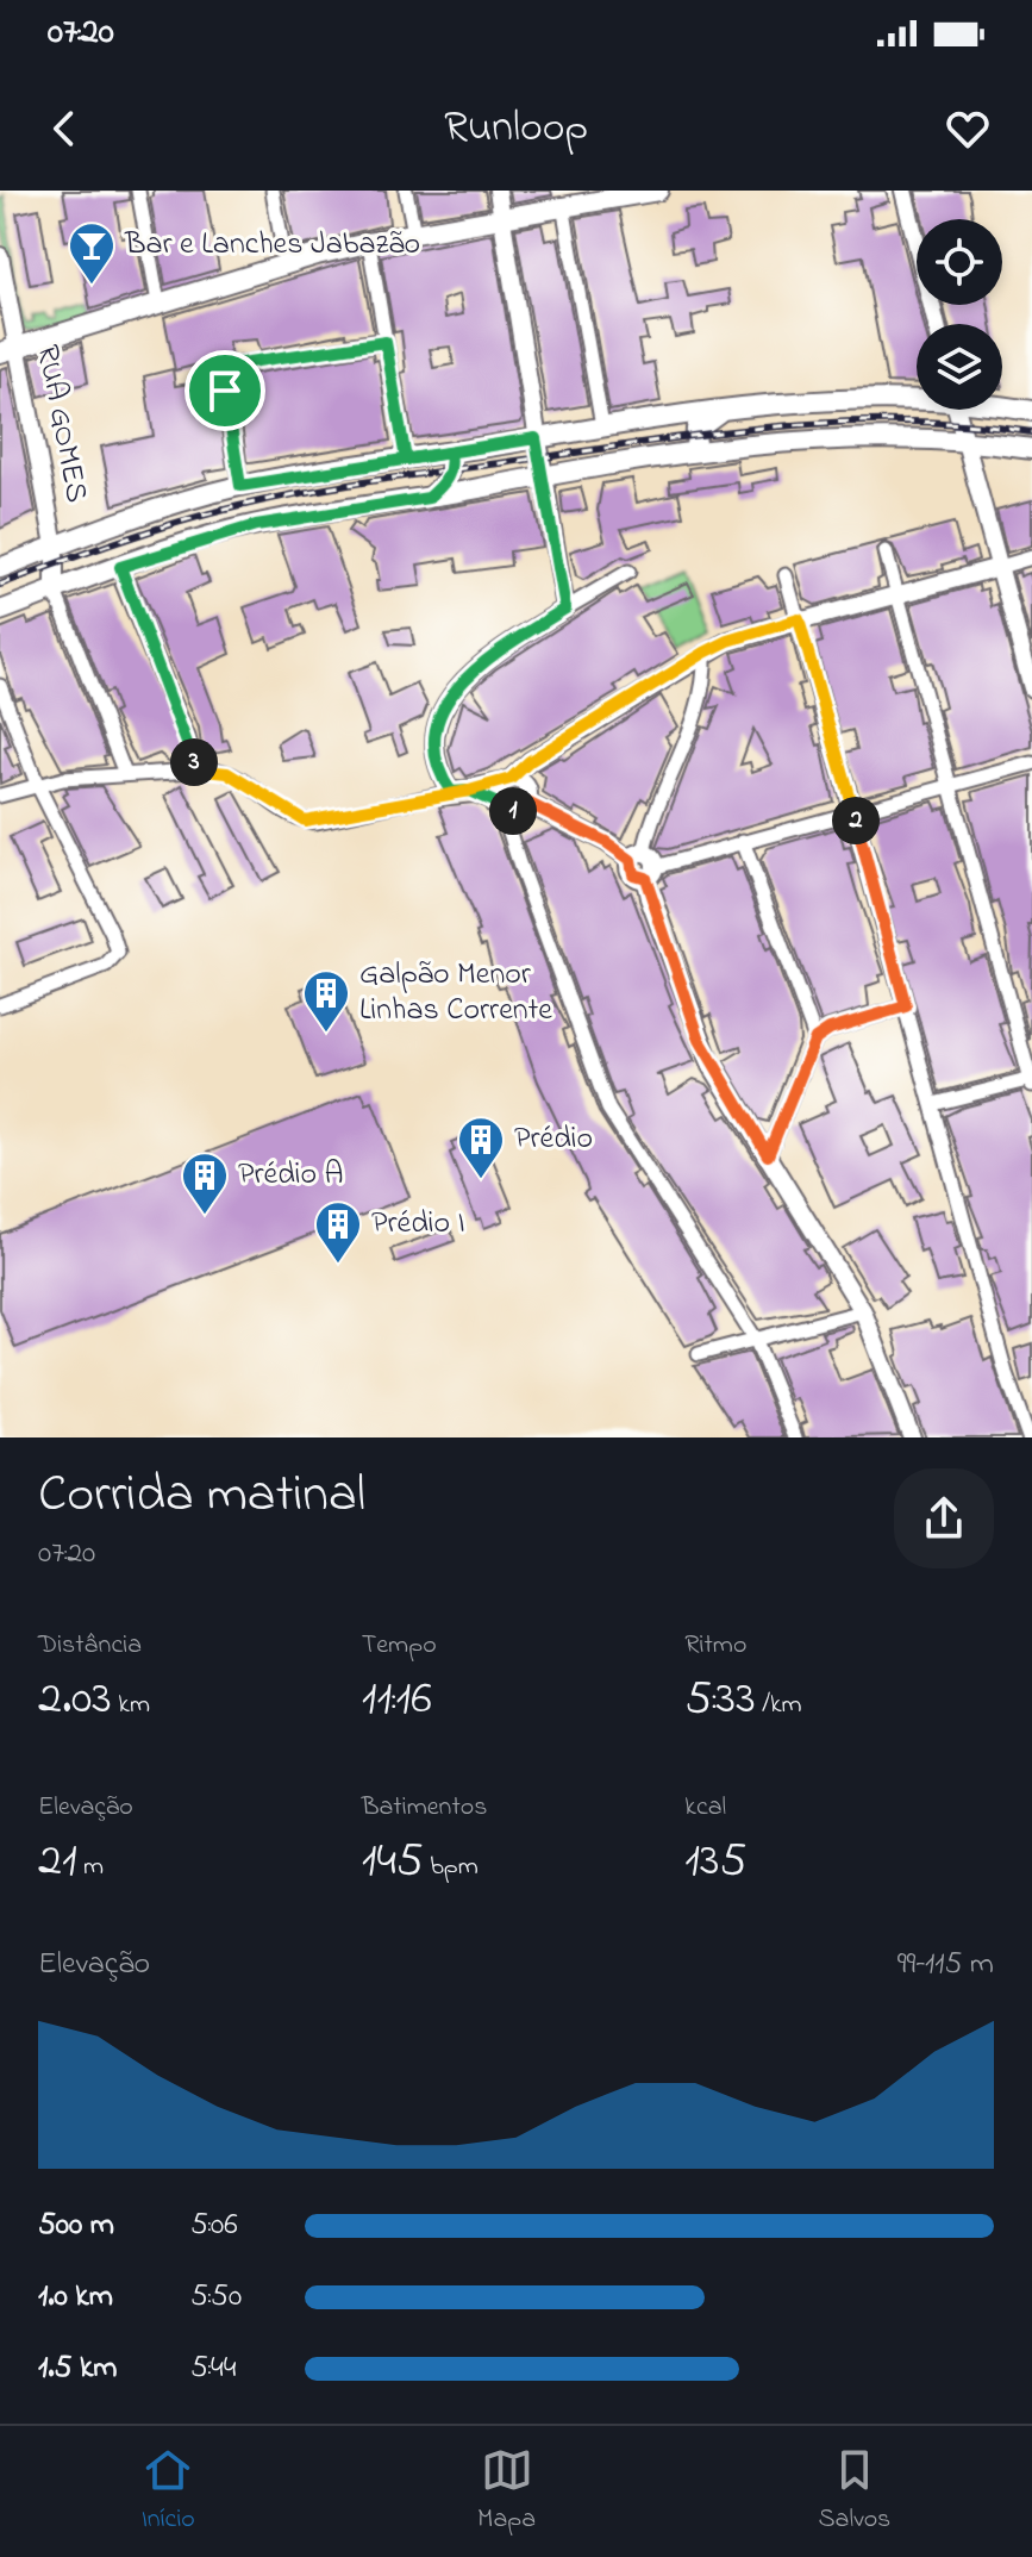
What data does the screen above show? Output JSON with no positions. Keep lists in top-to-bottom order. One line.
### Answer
{"streets":{"street":["RUA GOMES"]},"places":{"bar":["Bar e Lanches Jabazão"],"building":["Galpão Menor Linhas Corrente","Prédio","Prédio A","Prédio I"]},"page":{"status":"07:20","header":"Runloop","pins":["3","1","2"],"heading":["Corrida matinal","07:20"],"stats":[["Distância","2.03 km"],["Tempo","11:16"],["Ritmo","5:33 /km"],["Elevação","21 m"],["Batimentos","145 bpm"],["kcal","135"]],"chart":["Elevação","99–115 m"],"list":[{"name":"500 m","note":"5:06"},{"name":"1.0 km","note":"5:50"},{"name":"1.5 km","note":"5:44"}],"tabs":["Início","Mapa","Salvos"]}}
